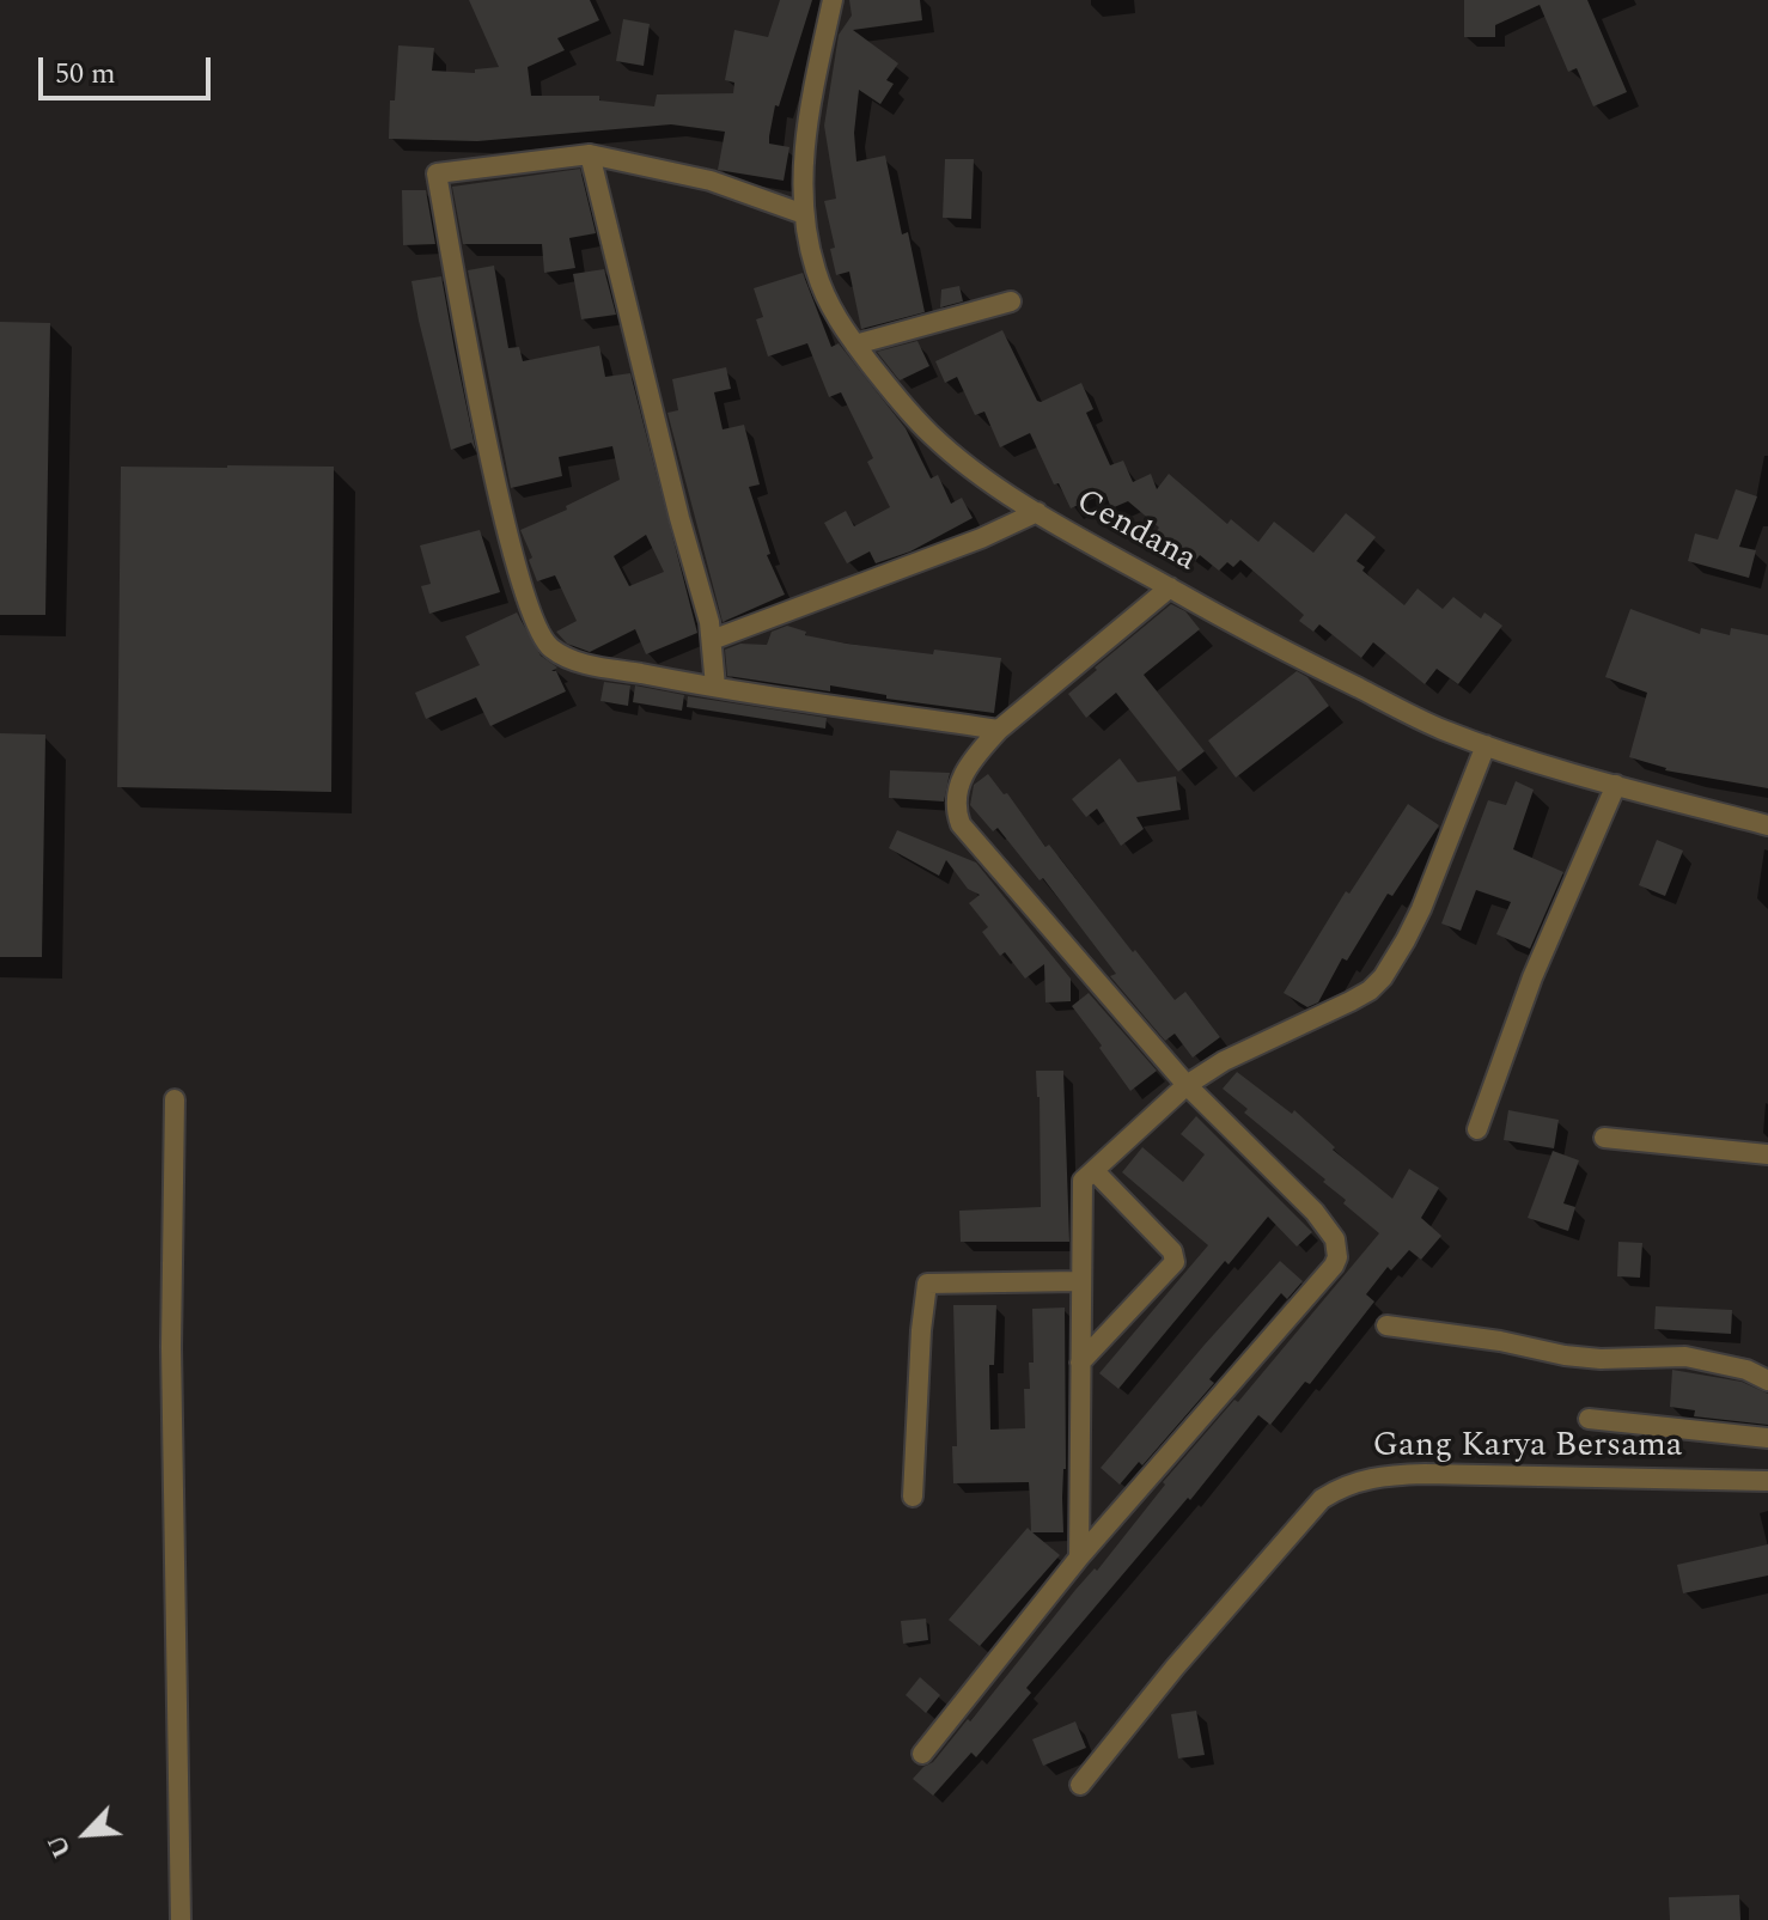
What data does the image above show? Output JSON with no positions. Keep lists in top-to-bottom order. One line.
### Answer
{"streets":{"street":["Cendana","Gang Karya Bersama"]},"scale_bar":"50 m","north":"bottom left"}
